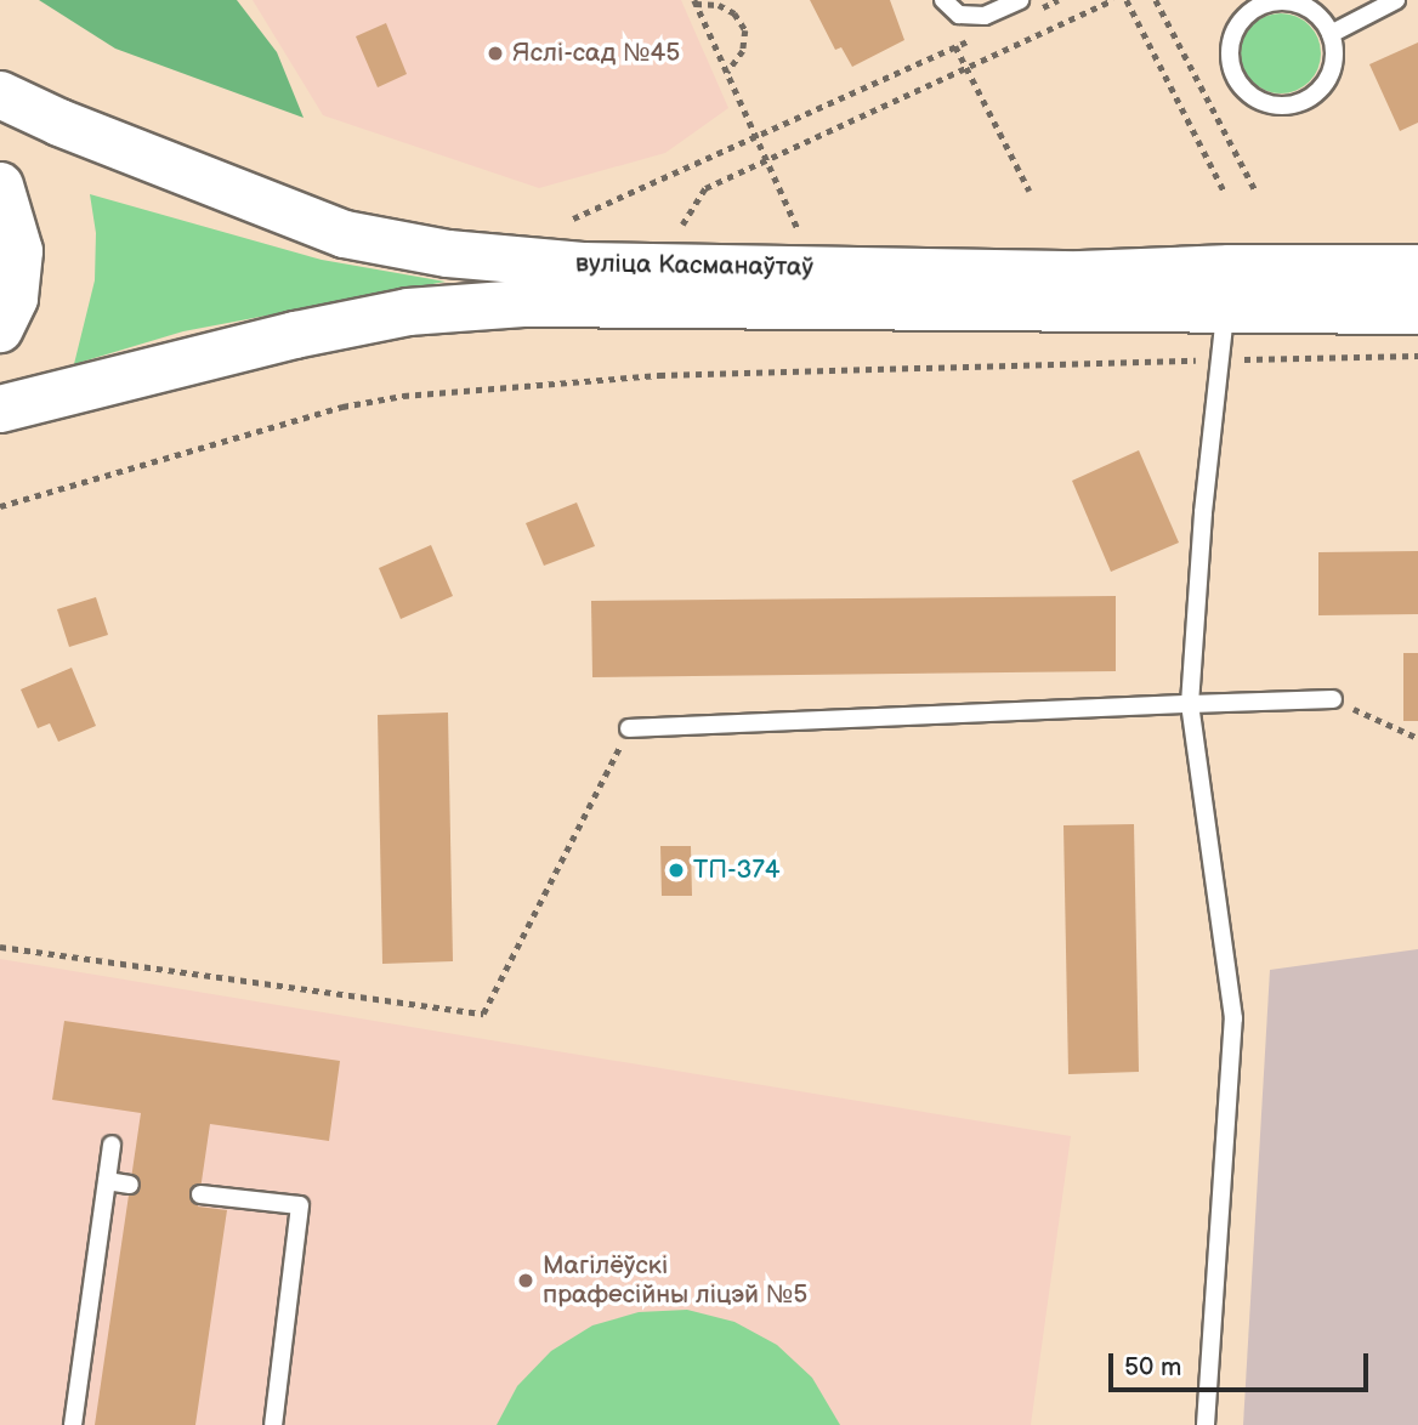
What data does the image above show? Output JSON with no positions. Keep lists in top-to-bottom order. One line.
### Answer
{"streets":{"main road":["вуліца Касманаўтаў"]},"places":["Яслі-сад №45","ТП-374","Магілёўскі прафесійны ліцэй №5"],"scale_bar":"50 m"}
